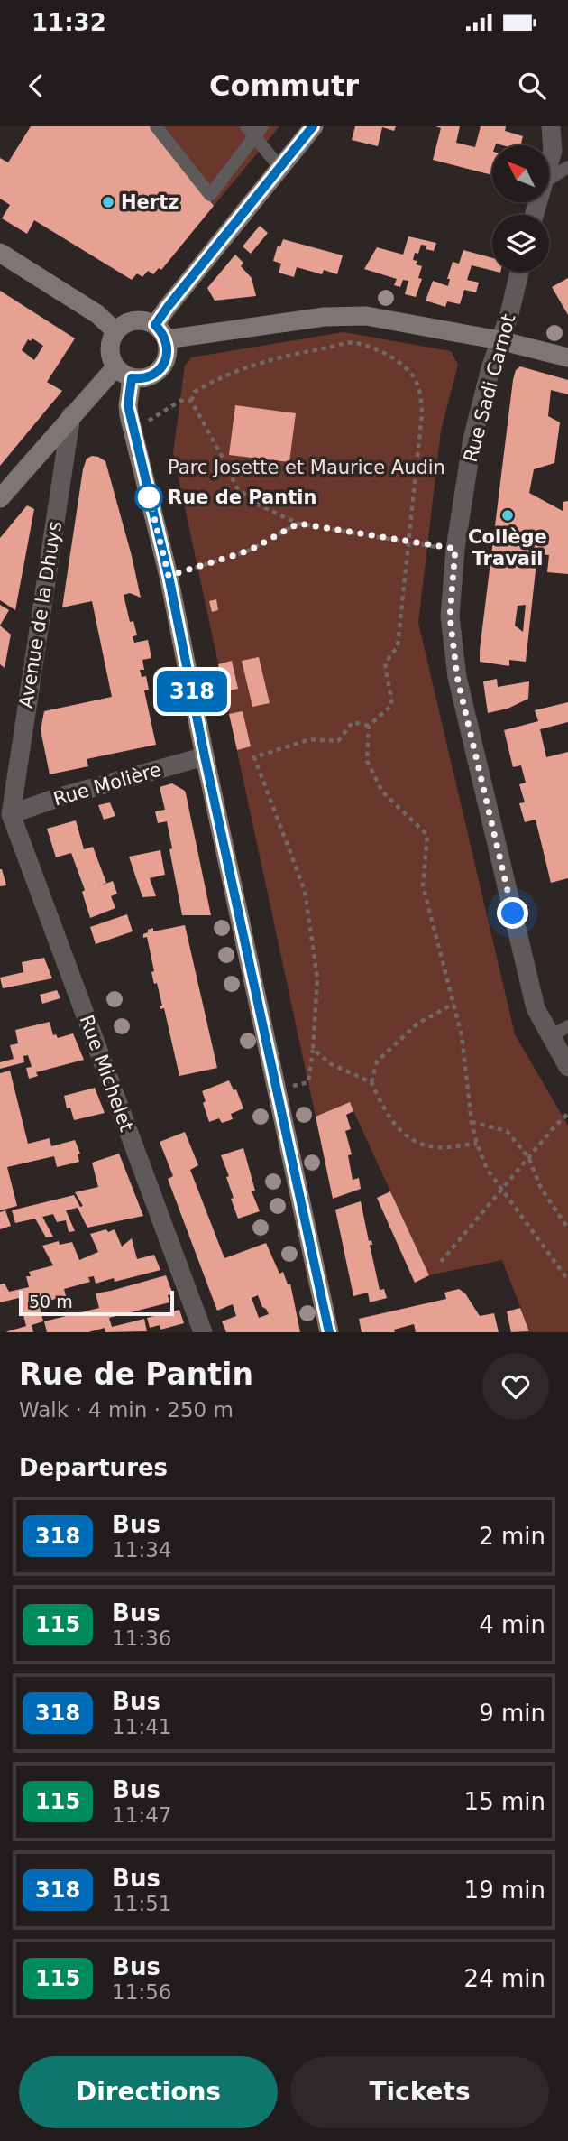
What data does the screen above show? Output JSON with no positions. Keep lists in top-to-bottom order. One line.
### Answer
{"streets":{"street":["Rue Sadi Carnot","Avenue de la Dhuys","Rue Molière","Rue Michelet"]},"crossings":[["Avenue de la Dhuys","Rue Molière"],["Avenue de la Dhuys","Rue Michelet"],["Rue Molière","Rue Michelet"]],"parks":["Parc Josette et Maurice Audin"],"places":["Hertz","Rue de Pantin","Collège Travail"],"lines":["bus line 318"],"scale_bar":"50 m","north":"top left","page":{"status":"11:32","header":"Commutr","on_map":"318","scale":"50 m","heading":[["Rue de Pantin","Walk · 4 min · 250 m"],"Departures"],"list":[{"mark":"318","name":"Bus","note":"11:34","value":"2 min"},{"mark":"115","name":"Bus","note":"11:36","value":"4 min"},{"mark":"318","name":"Bus","note":"11:41","value":"9 min"},{"mark":"115","name":"Bus","note":"11:47","value":"15 min"},{"mark":"318","name":"Bus","note":"11:51","value":"19 min"},{"mark":"115","name":"Bus","note":"11:56","value":"24 min"}],"buttons":["Directions","Tickets"]}}
